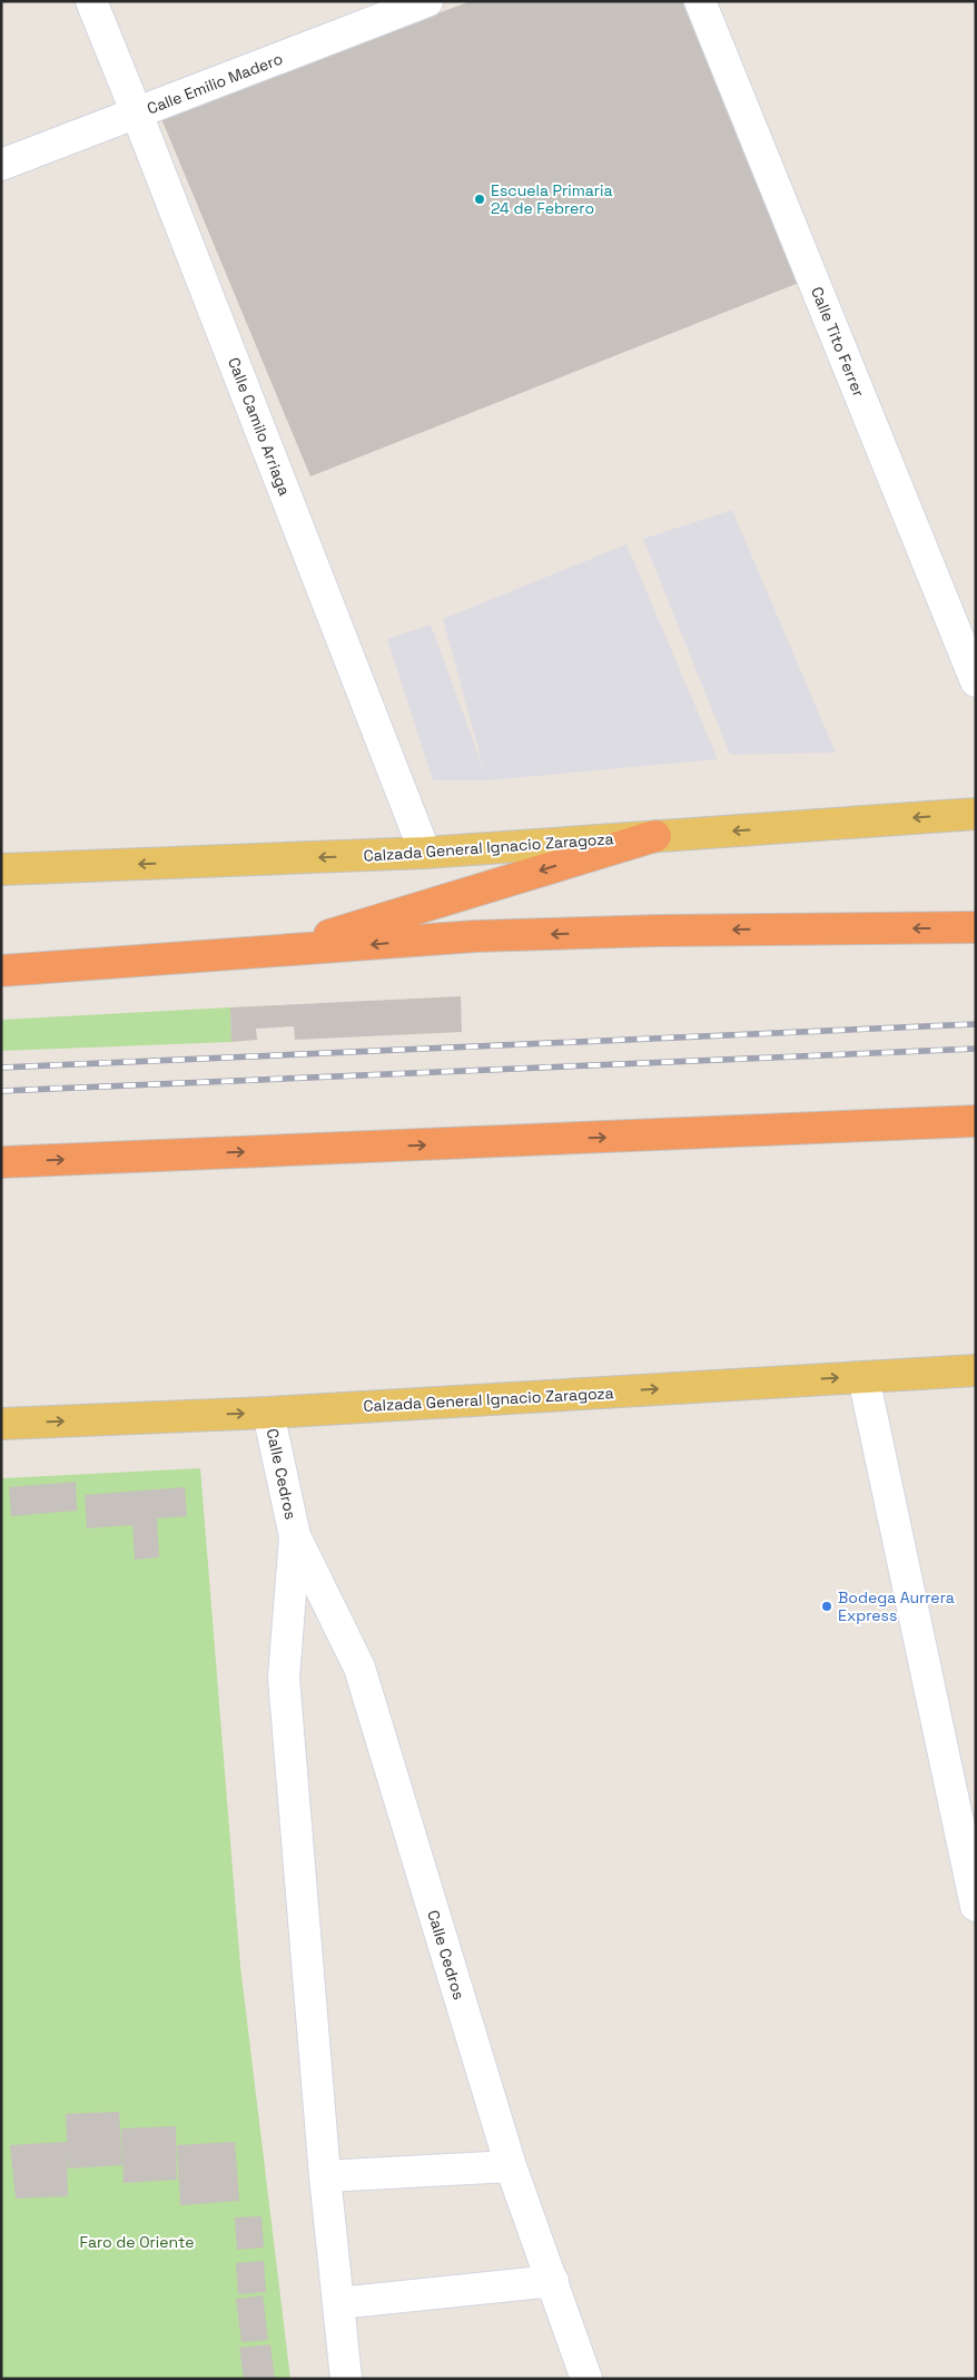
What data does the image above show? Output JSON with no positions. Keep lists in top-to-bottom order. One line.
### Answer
{"streets":{"main road":["Calzada General Ignacio Zaragoza"],"street":["Calle Emilio Madero","Calle Tito Ferrer","Calle Camilo Arriaga","Calle Cedros"]},"crossings":[["Calle Emilio Madero","Calle Camilo Arriaga"],["Calle Camilo Arriaga","Calzada General Ignacio Zaragoza"],["Calzada General Ignacio Zaragoza","Calle Cedros"]],"parks":["Faro de Oriente"],"places":["Escuela Primaria 24 de Febrero","Bodega Aurrera Express"]}
